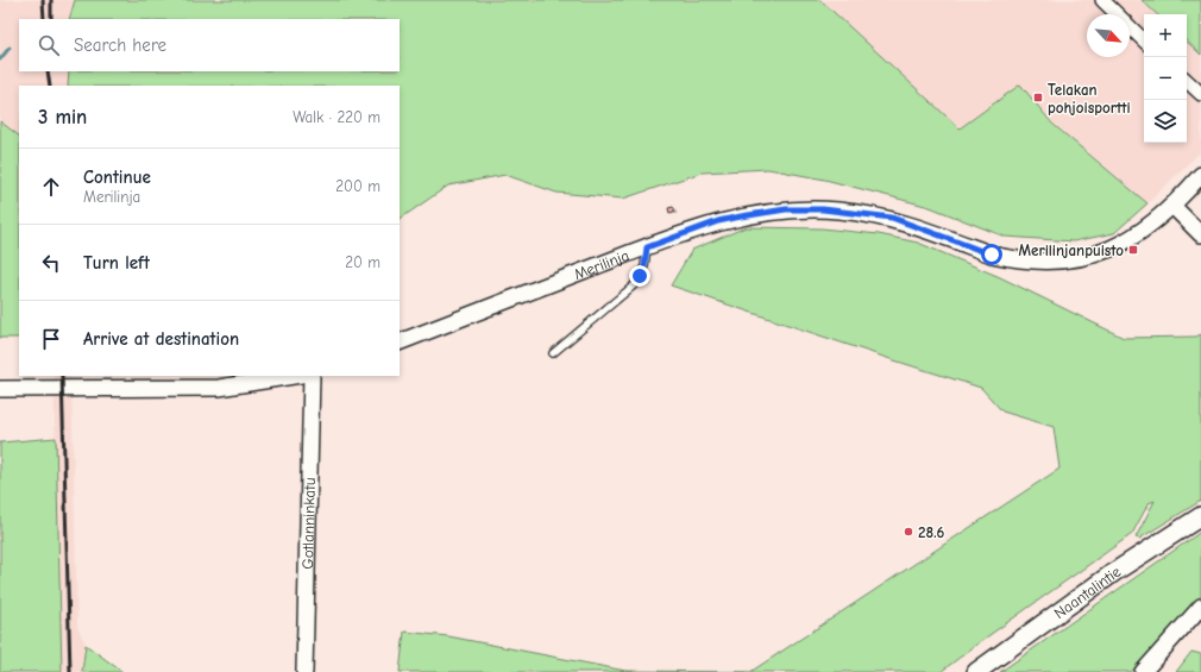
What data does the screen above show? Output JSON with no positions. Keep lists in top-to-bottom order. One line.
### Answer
{"streets":{"main road":["Naantalintie"],"street":["Merilinja","Gotlanninkatu"]},"places":{"transit":["Telakan pohjoisportti","Merilinjanpuisto"],"other":["28.6"]},"north":"bottom right","page":{"map_buttons":["+","−"],"search":"Search here","heading":["3 min","Walk · 220 m"],"list":[["Continue","Merilinja","200 m"],["Turn left","20 m"],"Arrive at destination"]}}
